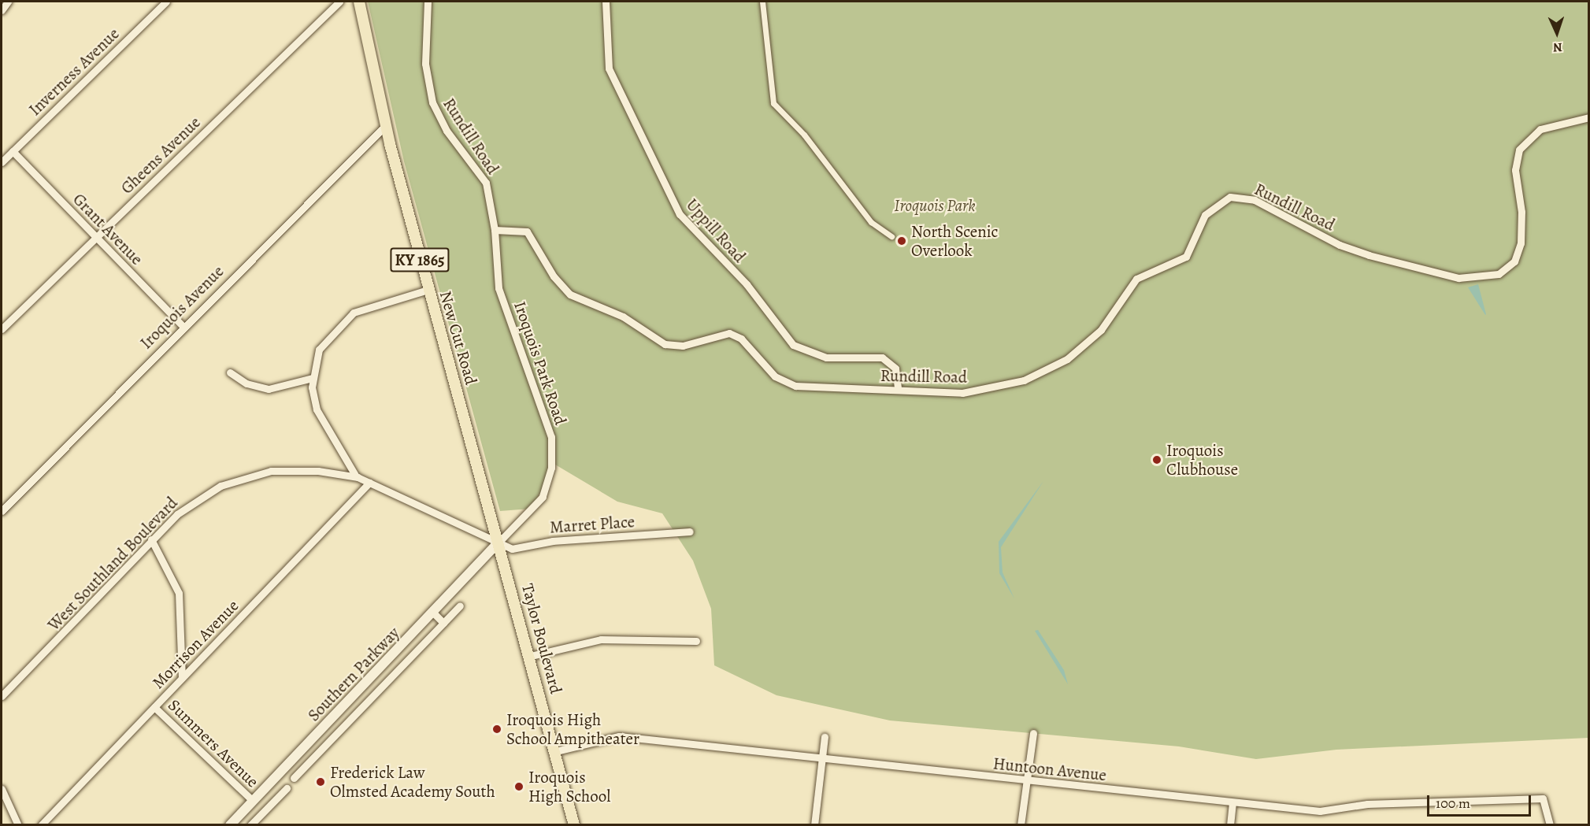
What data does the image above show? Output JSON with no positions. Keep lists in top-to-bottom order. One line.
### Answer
{"streets":{"main road":["KY 1865","New Cut Road","Taylor Boulevard","Southern Parkway"],"street":["Inverness Avenue","Rundill Road","Gheens Avenue","Grant Avenue","Uppill Road","Iroquois Avenue","Iroquois Park Road","Marret Place","West Southland Boulevard","Morrison Avenue","Summers Avenue","Huntoon Avenue"]},"crossings":[["Inverness Avenue","Grant Avenue"],["Rundill Road","Uppill Road"],["Rundill Road","Iroquois Park Road"],["Gheens Avenue","Grant Avenue"],["Grant Avenue","Iroquois Avenue"],["Iroquois Avenue","New Cut Road"],["New Cut Road","Iroquois Park Road"],["New Cut Road","Marret Place"],["New Cut Road","West Southland Boulevard"],["New Cut Road","Taylor Boulevard"],["New Cut Road","Southern Parkway"],["Iroquois Park Road","Marret Place"],["Iroquois Park Road","West Southland Boulevard"],["Iroquois Park Road","Taylor Boulevard"],["Iroquois Park Road","Southern Parkway"],["Marret Place","West Southland Boulevard"],["Marret Place","Taylor Boulevard"],["Marret Place","Southern Parkway"],["West Southland Boulevard","Taylor Boulevard"],["West Southland Boulevard","Morrison Avenue"],["West Southland Boulevard","Southern Parkway"],["West Southland Boulevard","Summers Avenue"],["Taylor Boulevard","Southern Parkway"],["Taylor Boulevard","Huntoon Avenue"],["Morrison Avenue","Summers Avenue"],["Southern Parkway","Summers Avenue"]],"parks":["Iroquois Park"],"places":["North Scenic Overlook","Iroquois Clubhouse","Iroquois High School Ampitheater","Frederick Law Olmsted Academy South","Iroquois High School"],"scale_bar":"100 m","north":"bottom"}
